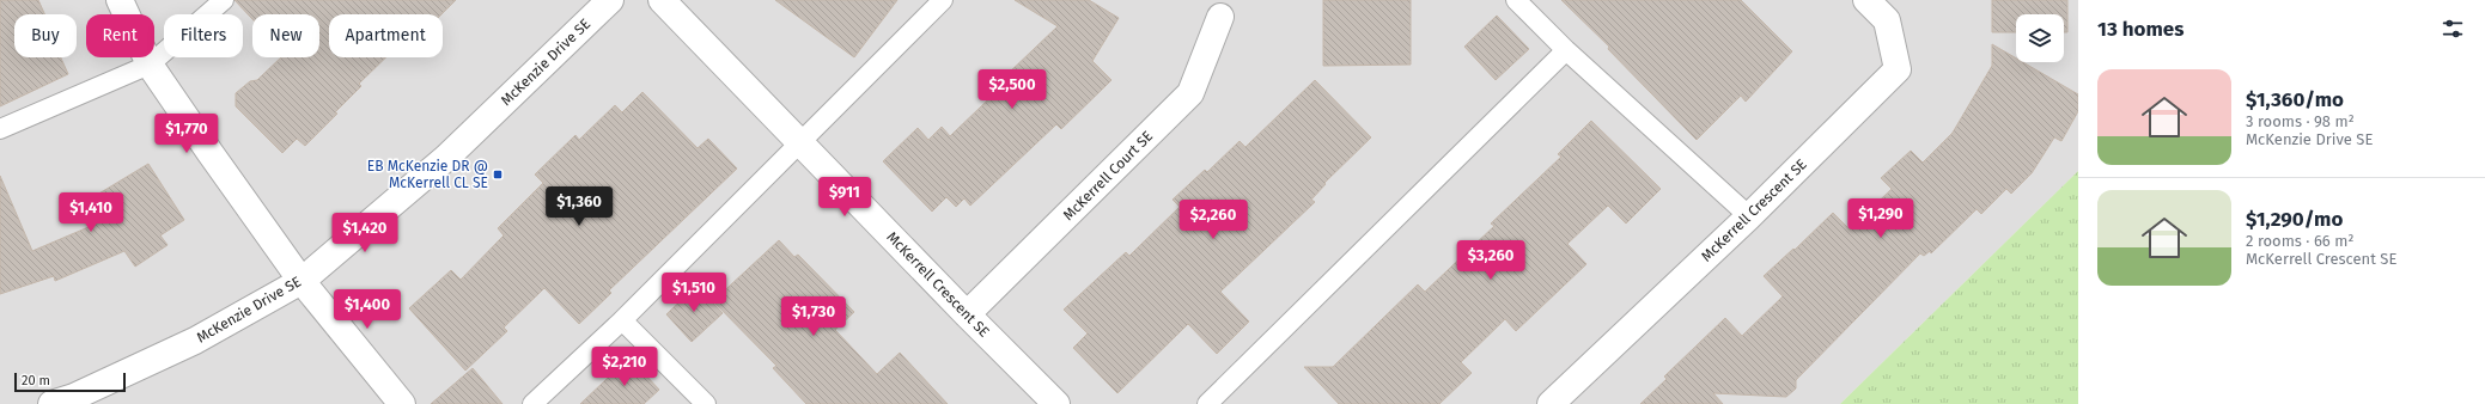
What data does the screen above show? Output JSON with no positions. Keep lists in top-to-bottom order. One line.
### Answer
{"streets":{"street":["McKenzie Drive SE","McKerrell Court SE","McKerrell Crescent SE"]},"crossings":[["McKerrell Court SE","McKerrell Crescent SE"]],"places":{"transit":["EB McKenzie DR @ McKerrell CL SE"]},"scale_bar":"20 m","page":{"heading":"13 homes","chip":["Buy","Rent","Filters","New","Apartment"],"list":[{"name":"$1,360/mo","note":"3 rooms · 98 m² · McKenzie Drive SE"},{"name":"$1,290/mo","note":"2 rooms · 66 m² · McKerrell Crescent SE"}],"price":["$2,500","$1,770","$911","$1,360","$1,410","$1,290","$2,260","$1,420","$3,260","$1,510","$1,400","$1,730","$2,210"],"scale":"20 m"}}
